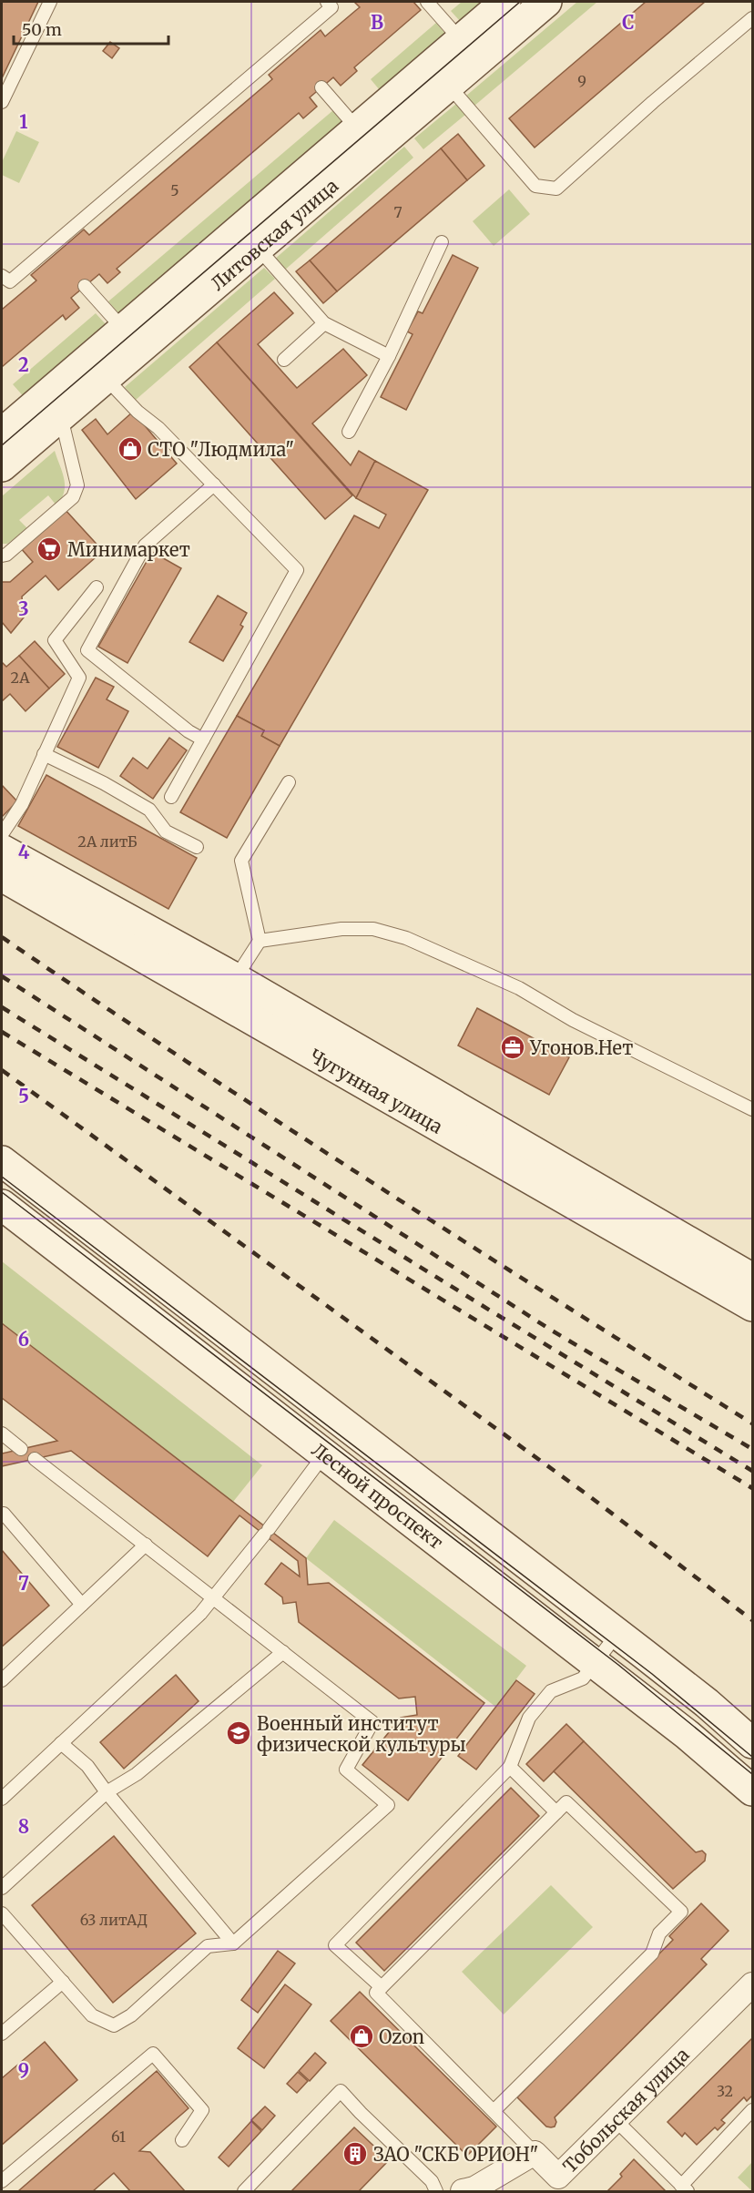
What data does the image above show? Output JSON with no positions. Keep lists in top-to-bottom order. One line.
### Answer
{"streets":{"street":["Литовская улица","Чугунная улица","Лесной проспект","Тобольская улица"]},"places":{"shop":["СТО \"Людмила\"","Ozon"],"supermarket":["Минимаркет"],"office":["Угонов.Нет"],"school or university":["Военный институт физической культуры"],"building":["ЗАО \"СКБ ОРИОН\""]},"house_numbers":["9","5","7","2А","2А литБ","63 литАД","32","61"],"scale_bar":"50 m","grid":{"columns":["B","C"],"rows":["1","2","3","4","5","6","7","8","9"]}}
